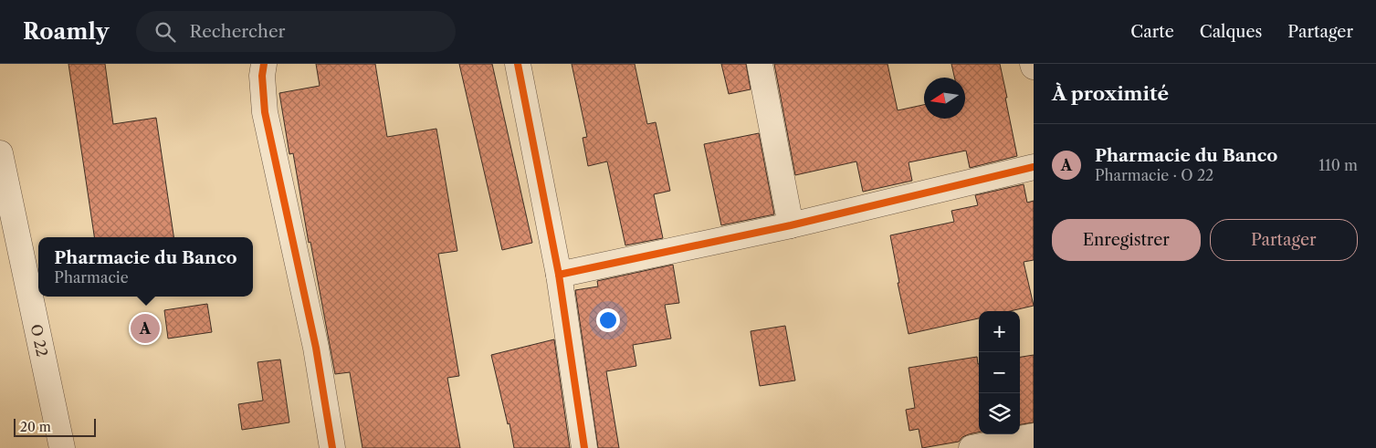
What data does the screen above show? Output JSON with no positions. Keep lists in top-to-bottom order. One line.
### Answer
{"streets":{"street":["O 22"]},"scale_bar":"20 m","north":"left","page":{"header":"Roamly","search":"Rechercher","nav":["Carte","Calques","Partager"],"heading":"À proximité","list":[{"mark":"A","name":"Pharmacie du Banco","note":"Pharmacie · O 22","value":"110 m"}],"buttons":["Enregistrer","Partager"],"popup":["Pharmacie du Banco","Pharmacie"],"map_buttons":["+","−"],"pins":"A","scale":"20 m"}}
